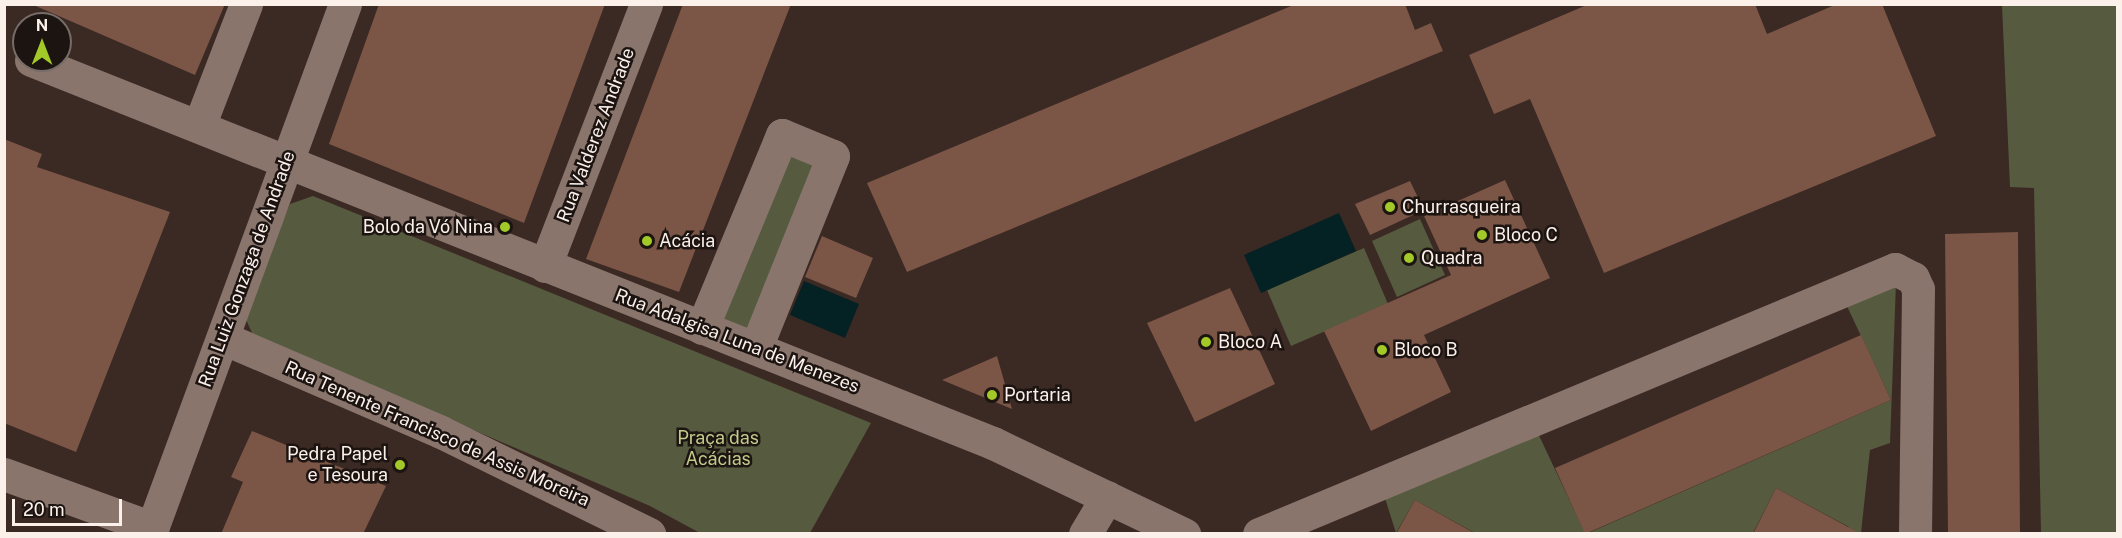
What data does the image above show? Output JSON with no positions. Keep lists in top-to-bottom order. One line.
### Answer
{"streets":{"street":["Rua Valderez Andrade","Rua Luiz Gonzaga de Andrade","Rua Adalgisa Luna de Menezes","Rua Tenente Francisco de Assis Moreira"]},"crossings":[["Rua Valderez Andrade","Rua Adalgisa Luna de Menezes"],["Rua Luiz Gonzaga de Andrade","Rua Adalgisa Luna de Menezes"],["Rua Luiz Gonzaga de Andrade","Rua Tenente Francisco de Assis Moreira"]],"parks":["Praça das Acácias"],"places":["Churrasqueira","Bolo da Vó Nina","Bloco C","Acácia","Quadra","Bloco A","Bloco B","Portaria","Pedra Papel e Tesoura"],"scale_bar":"20 m","north":"top"}
